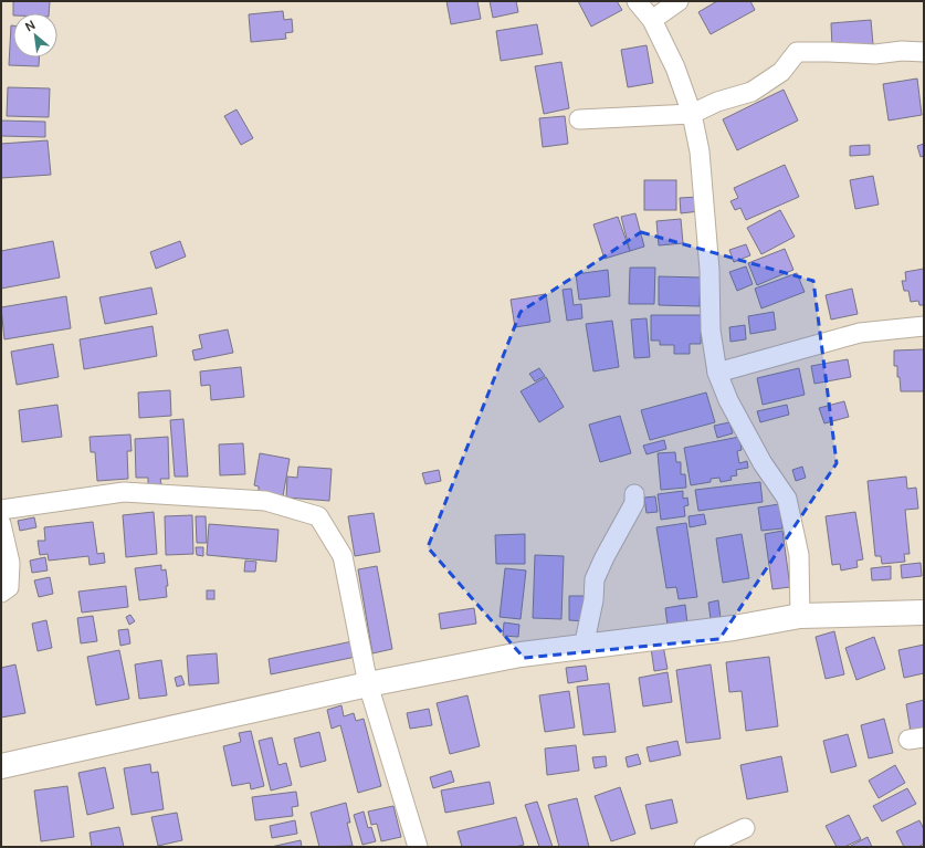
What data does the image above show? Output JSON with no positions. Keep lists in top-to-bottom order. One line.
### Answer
{"north":"top left"}
